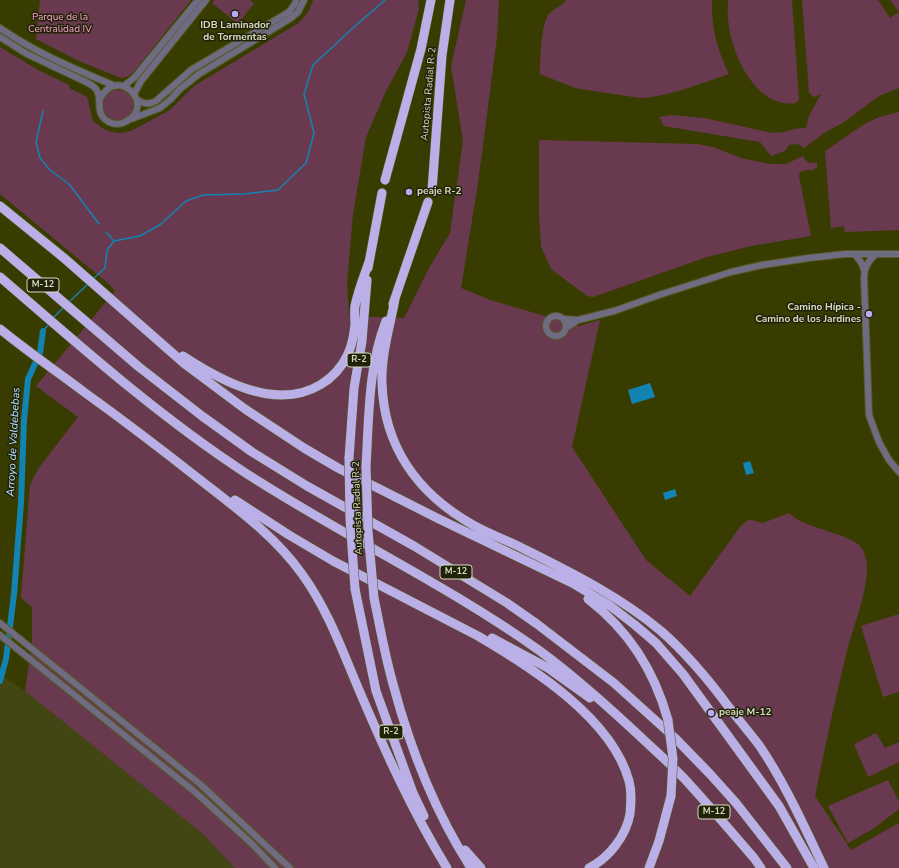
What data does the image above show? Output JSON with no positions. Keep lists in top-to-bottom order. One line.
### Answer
{"streets":{"highway":["Autopista Radial R-2","M-12","R-2"]},"crossings":[["Autopista Radial R-2","R-2"]],"water":["Arroyo de Valdebebas"],"parks":["Parque de la Centralidad IV"],"places":["IDB Laminador de Tormentas","peaje R-2","Camino Hípica - Camino de los Jardines","peaje M-12"]}
